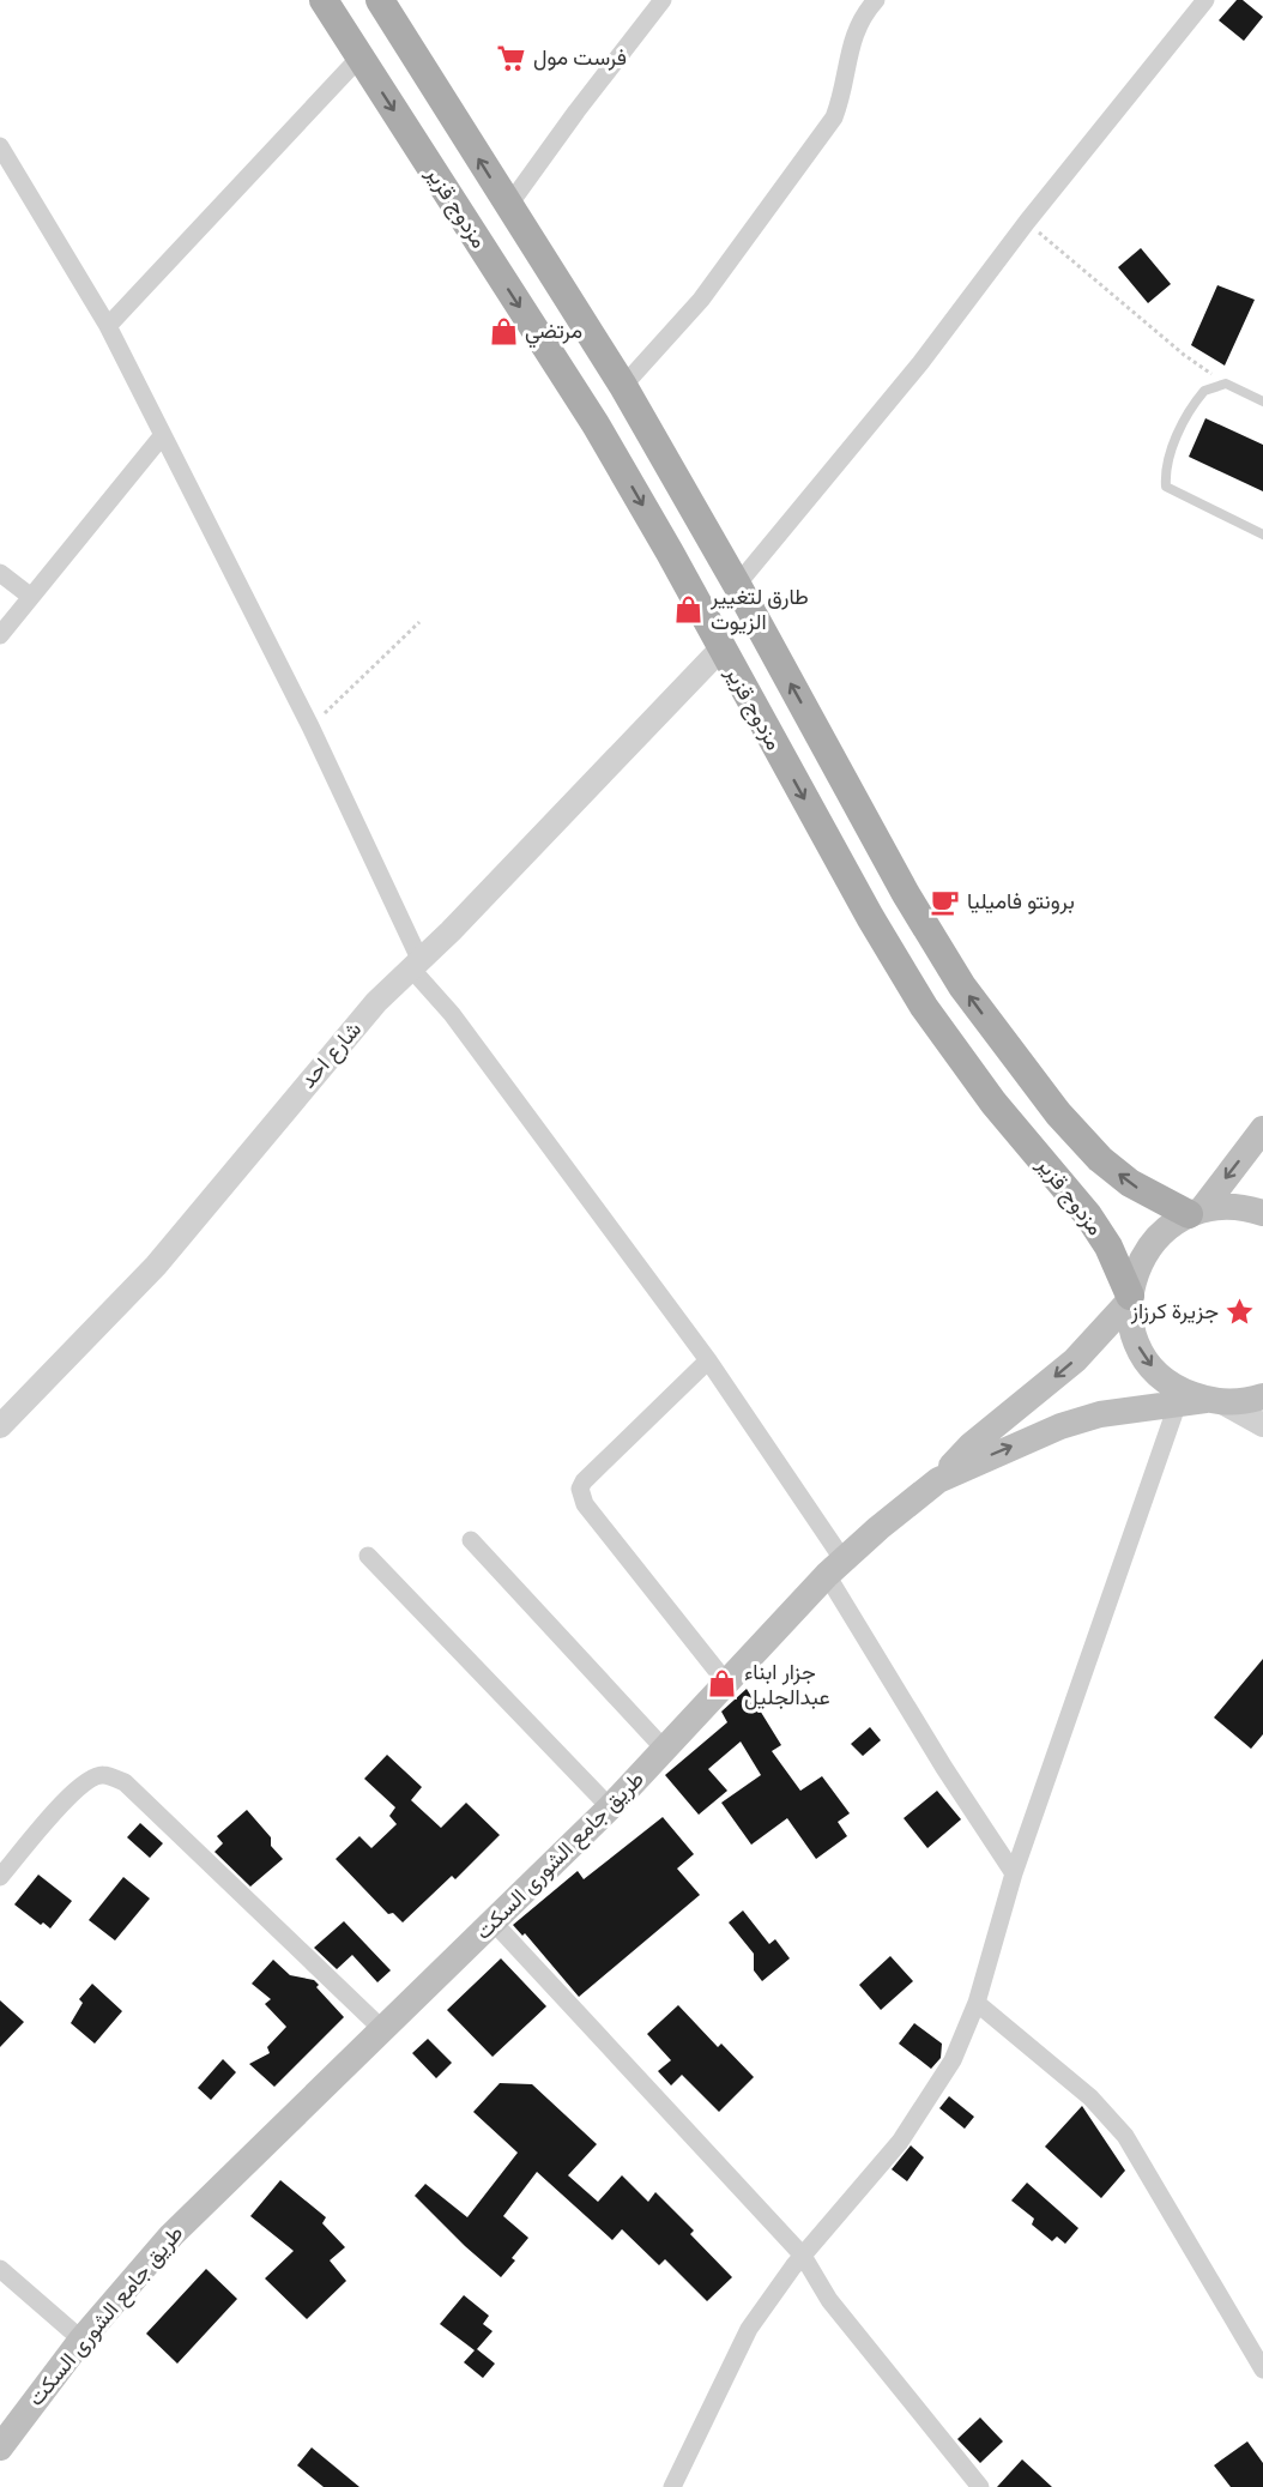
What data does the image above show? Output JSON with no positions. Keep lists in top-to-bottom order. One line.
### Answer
{"streets":{"main road":["مزدوج قزير","طريق جامع الشورى السكت"],"street":["شارع احد"]},"crossings":[["مزدوج قزير","شارع احد"]],"places":{"supermarket":["فرست مول"],"shop":["مرتضي","طارق لتغيير الزيوت","جزار ابناء عبدالجليل"],"cafe":["برونتو فاميليا"],"place":["جزيرة كرزاز"]}}
